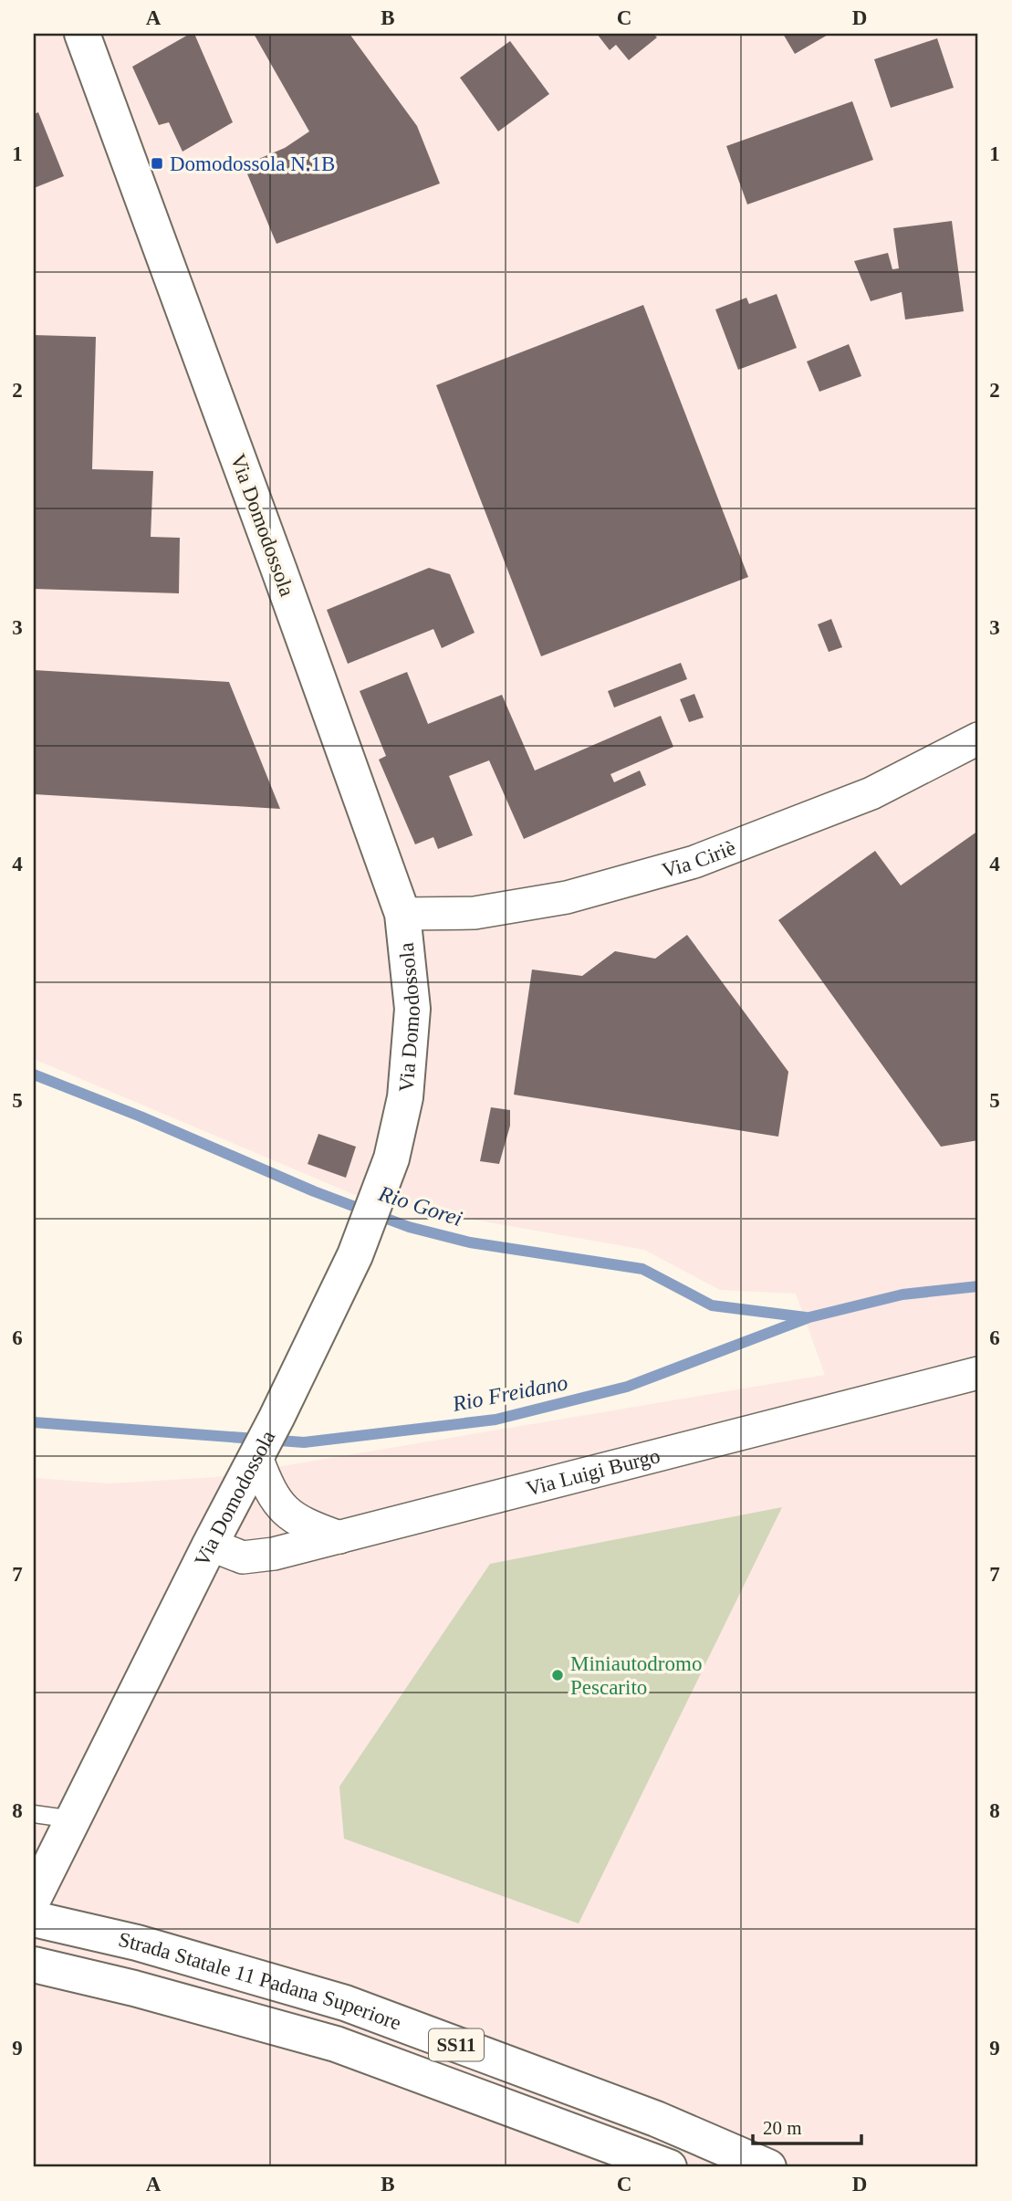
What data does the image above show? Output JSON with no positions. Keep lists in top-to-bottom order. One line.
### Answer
{"streets":{"main road":["Via Domodossola","Strada Statale 11 Padana Superiore","SS11"],"street":["Via Ciriè","Via Luigi Burgo"]},"crossings":[["Via Domodossola","Via Ciriè"],["Via Domodossola","Via Luigi Burgo"]],"water":["Rio Gorei","Rio Freidano"],"places":{"transit":["Domodossola N.1B"],"other":["Miniautodromo Pescarito"]},"scale_bar":"20 m","grid":{"columns":["A","B","C","D"],"rows":["1","2","3","4","5","6","7","8","9"]}}
